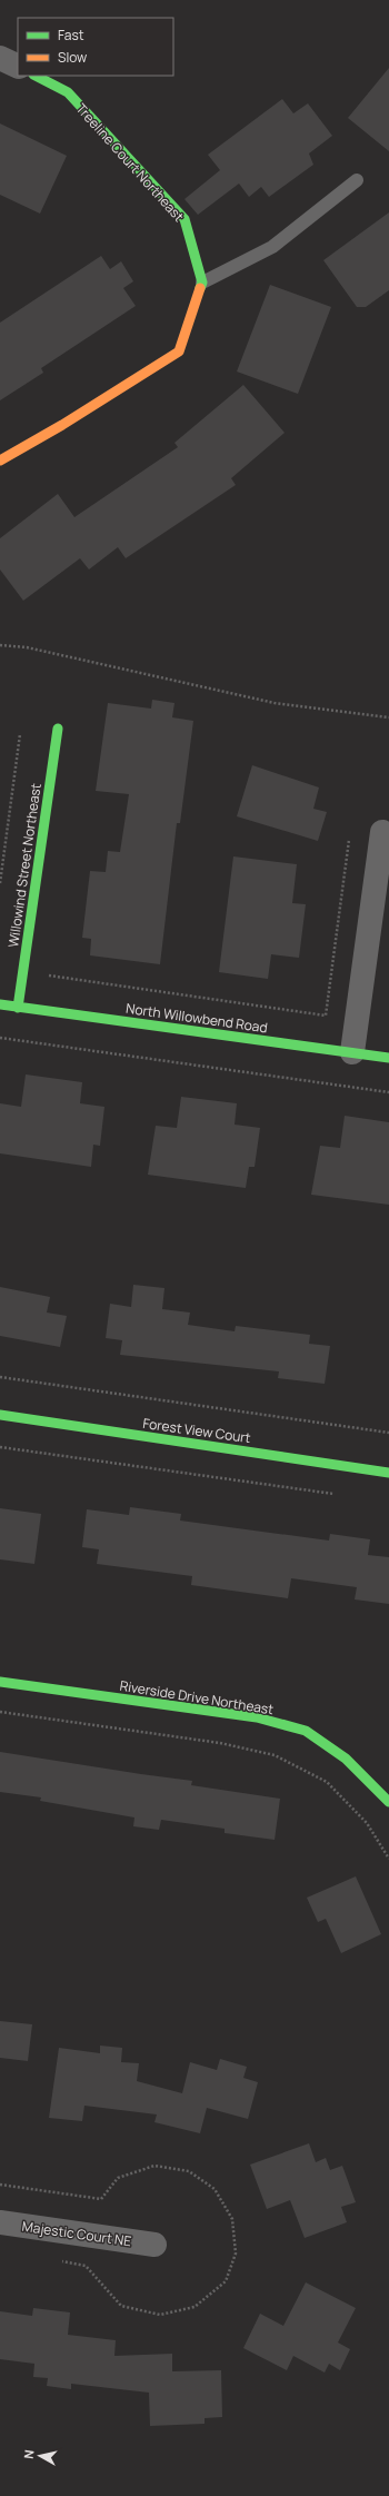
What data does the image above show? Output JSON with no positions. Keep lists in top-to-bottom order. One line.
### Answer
{"streets":{"street":["Treeline Court Northeast","Willowind Street Northeast","North Willowbend Road","Forest View Court","Riverside Drive Northeast","Majestic Court NE"]},"crossings":[["Willowind Street Northeast","North Willowbend Road"]],"legend":["Fast","Slow"],"north":"left"}
